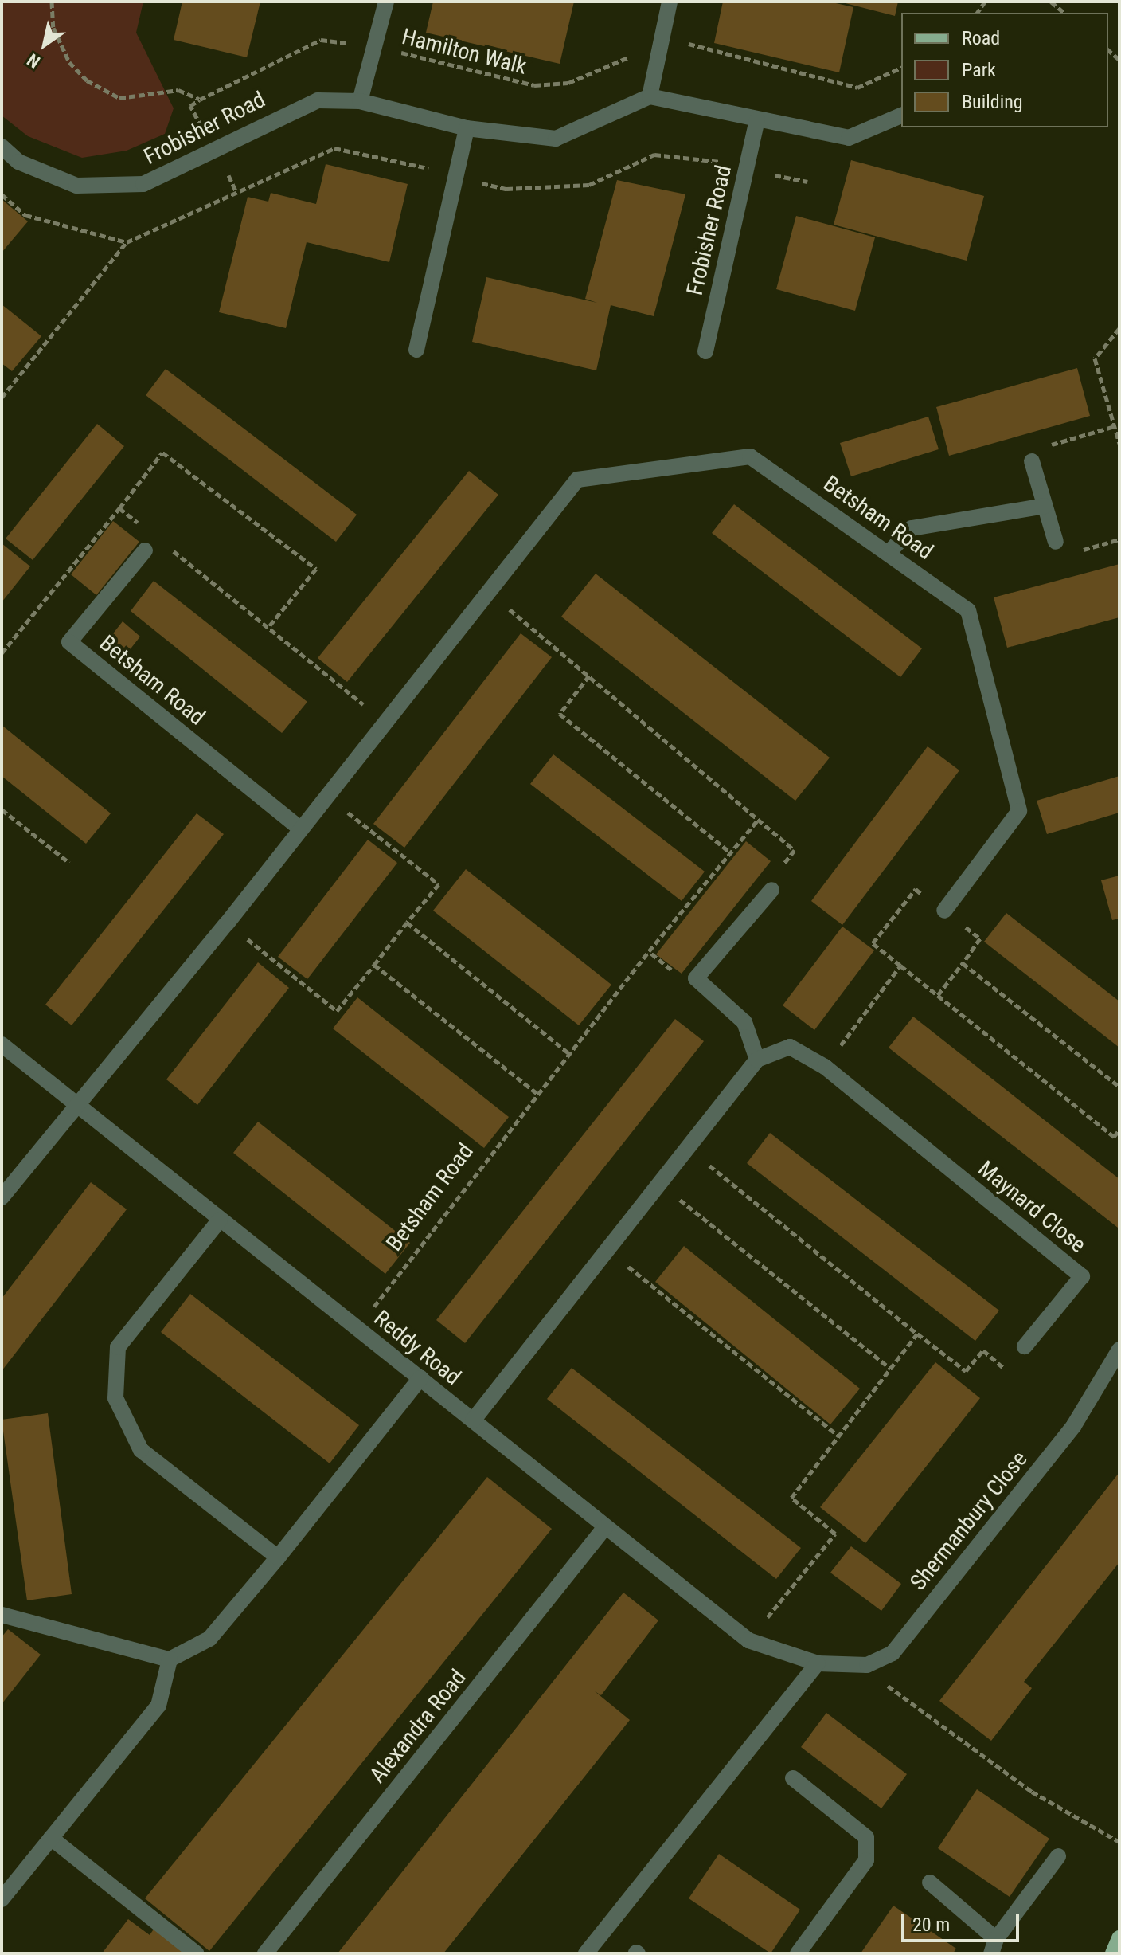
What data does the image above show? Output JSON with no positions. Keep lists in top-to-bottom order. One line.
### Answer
{"streets":{"street":["Frobisher Road","Betsham Road","Maynard Close","Reddy Road","Shermanbury Close","Alexandra Road"],"path":["Hamilton Walk"]},"crossings":[["Betsham Road","Reddy Road"],["Reddy Road","Alexandra Road"]],"legend":["Road","Park","Building"],"scale_bar":"20 m","north":"bottom left"}
